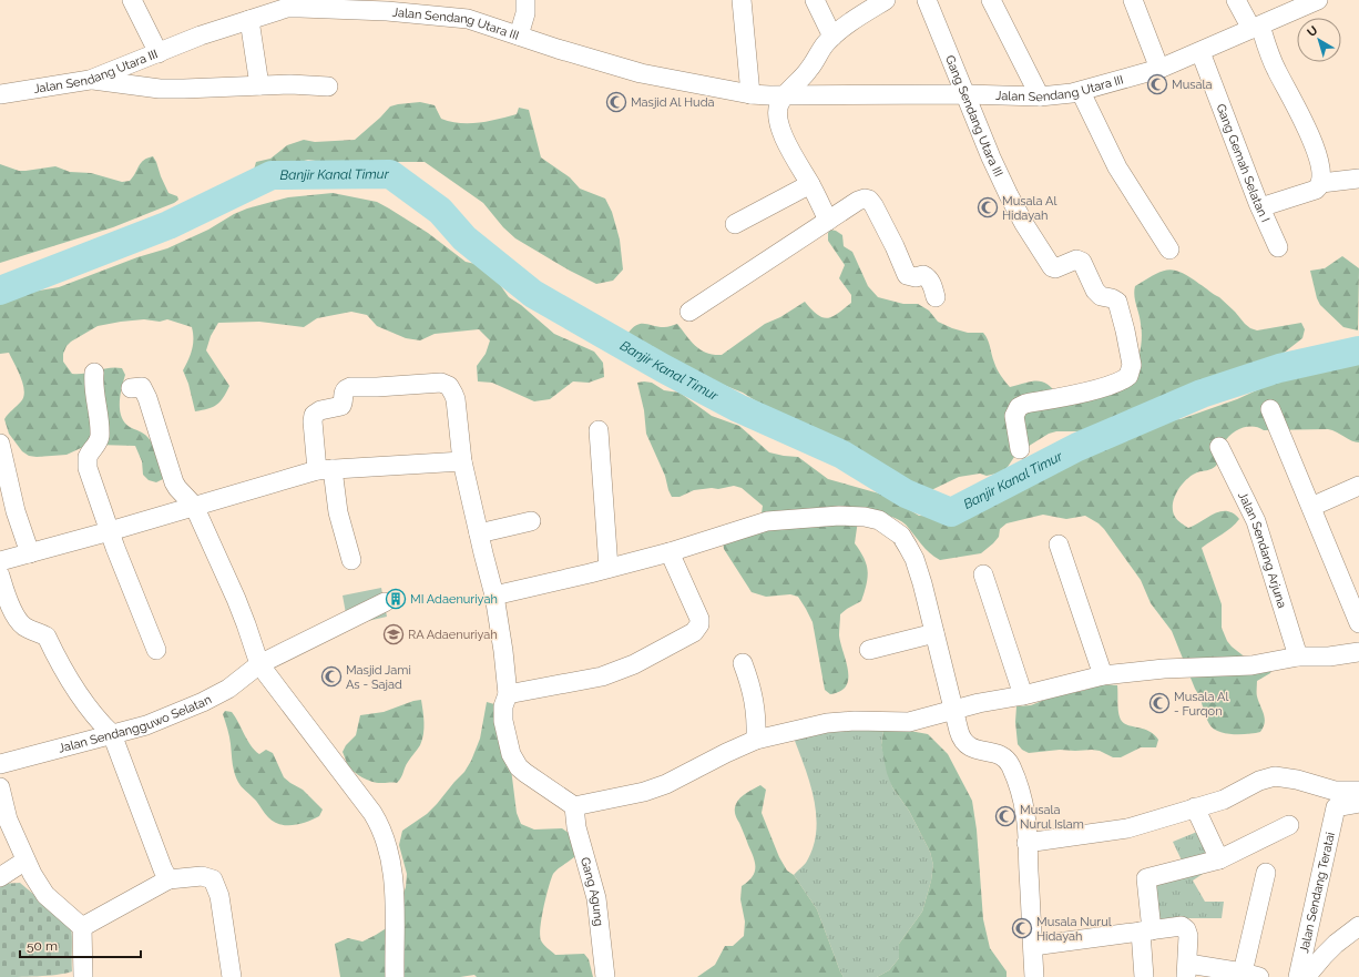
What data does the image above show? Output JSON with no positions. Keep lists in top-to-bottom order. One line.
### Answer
{"streets":{"street":["Jalan Sendang Utara III","Gang Sendang Utara III","Gang Gemah Selatan I","Jalan Sendang Arjuna","Jalan Sendangguwo Selatan","Gang Agung","Jalan Sendang Teratai"]},"crossings":[["Jalan Sendang Utara III","Gang Sendang Utara III"],["Jalan Sendang Utara III","Gang Gemah Selatan I"]],"water":["Banjir Kanal Timur"],"places":{"mosque":["Musala","Masjid Al Huda","Musala Al Hidayah","Masjid Jami As - Sajad","Musala Al - Furqon","Musala Nurul Islam","Musala Nurul Hidayah"],"building":["MI Adaenuriyah"],"school or university":["RA Adaenuriyah"]},"scale_bar":"50 m","north":"top left"}
